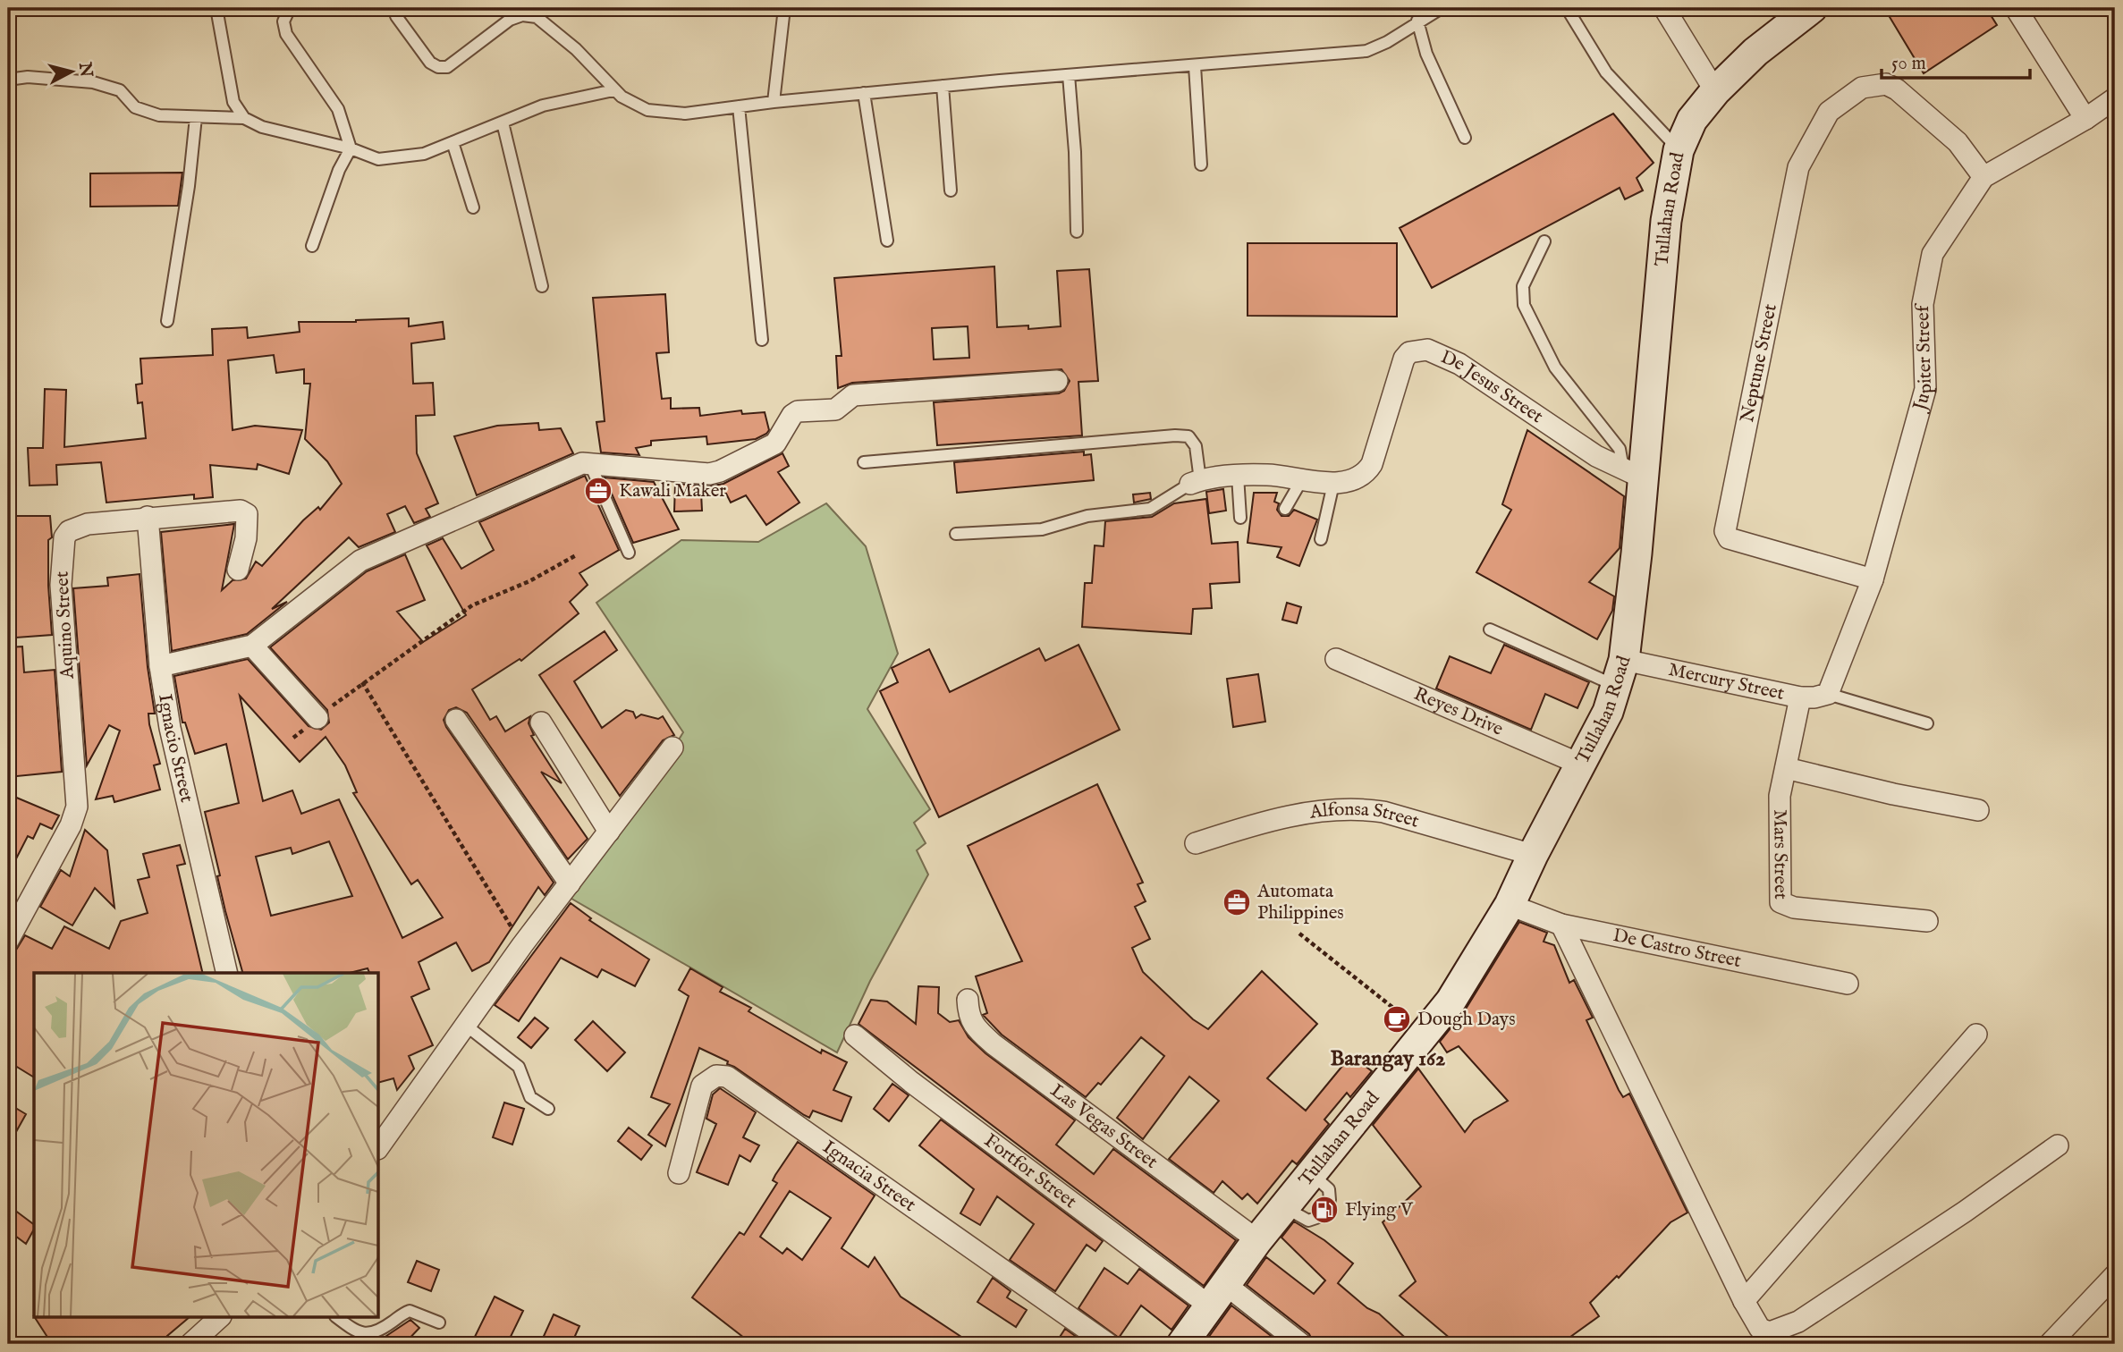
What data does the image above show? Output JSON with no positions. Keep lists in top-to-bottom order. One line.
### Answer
{"streets":{"main road":["Tullahan Road"],"street":["Jupiter Streef","Neptune Street","De Jesus Street","Aquino Street","Mercury Street","Reyes Drive","Ignacio Street","Alfonsa Street","Mars Street","De Castro Street","Las Vegas Street","Fortfor Street","Ignacia Street"]},"crossings":[["Tullahan Road","De Jesus Street"],["Tullahan Road","Mercury Street"],["Tullahan Road","Reyes Drive"],["Tullahan Road","Alfonsa Street"],["Tullahan Road","De Castro Street"],["Tullahan Road","Las Vegas Street"],["Tullahan Road","Fortfor Street"],["Jupiter Streef","Neptune Street"],["Jupiter Streef","Mercury Street"],["Aquino Street","Ignacio Street"],["Mercury Street","Mars Street"]],"districts":["Barangay 162"],"places":{"office":["Kawali Maker","Automata Philippines"],"cafe":["Dough Days"],"fuel station":["Flying V"]},"scale_bar":"50 m","north":"right"}
